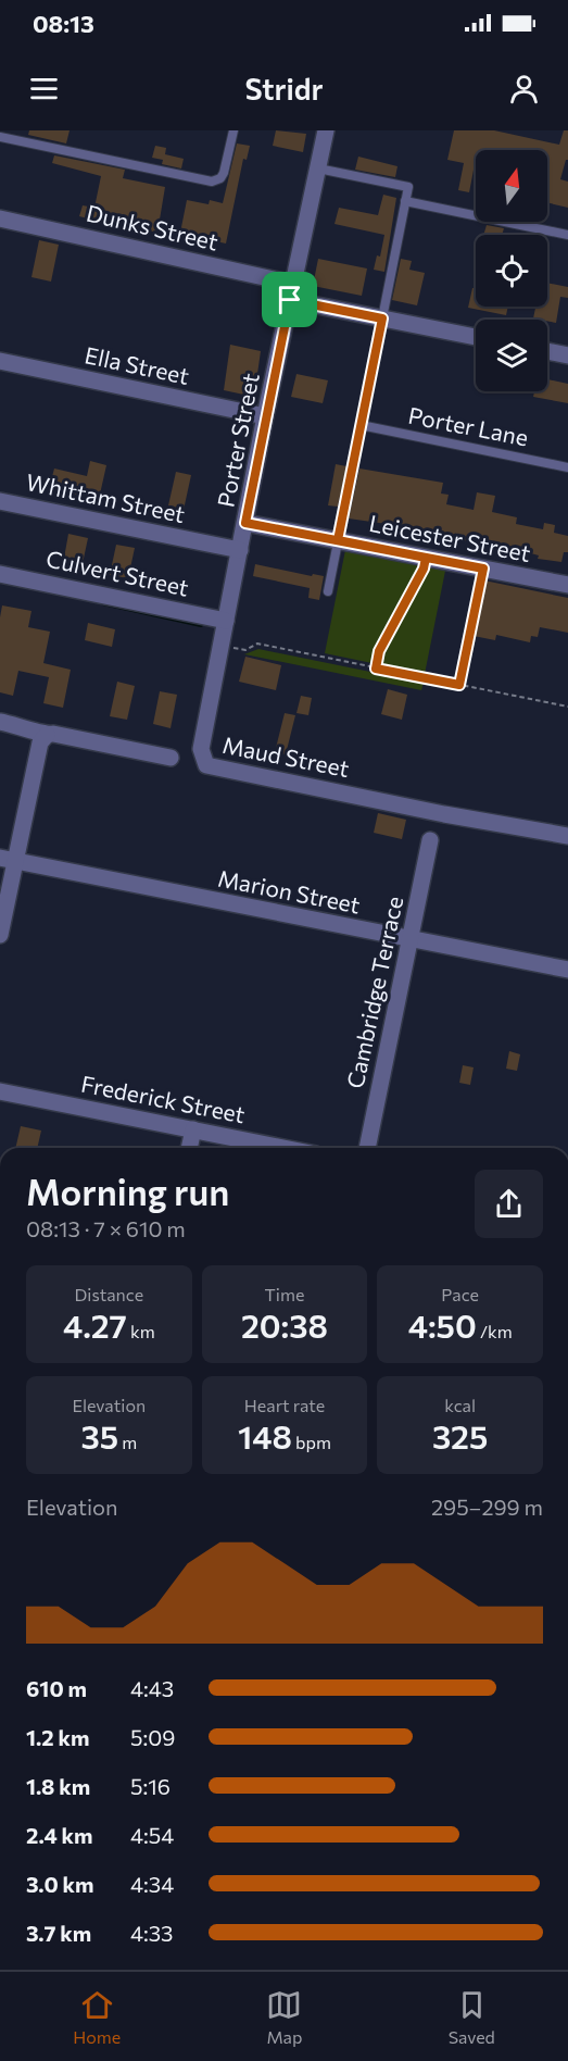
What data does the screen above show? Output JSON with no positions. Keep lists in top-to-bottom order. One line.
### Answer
{"streets":{"street":["Dunks Street","Ella Street","Porter Street","Whittam Street","Leicester Street","Culvert Street","Maud Street","Marion Street","Cambridge Terrace","Frederick Street"],"lane":["Porter Lane"]},"crossings":[["Dunks Street","Porter Street"],["Ella Street","Porter Street"],["Porter Street","Whittam Street"],["Porter Street","Leicester Street"],["Porter Street","Culvert Street"],["Porter Street","Maud Street"],["Marion Street","Cambridge Terrace"]],"north":"top","page":{"status":"08:13","header":"Stridr","heading":["Morning run","08:13 · 7 × 610 m"],"stats":[["Distance","4.27 km"],["Time","20:38"],["Pace","4:50 /km"],["Elevation","35 m"],["Heart rate","148 bpm"],["kcal","325"]],"chart":["Elevation","295–299 m"],"list":[{"name":"610 m","note":"4:43"},{"name":"1.2 km","note":"5:09"},{"name":"1.8 km","note":"5:16"},{"name":"2.4 km","note":"4:54"},{"name":"3.0 km","note":"4:34"},{"name":"3.7 km","note":"4:33"}],"tabs":["Home","Map","Saved"]}}
